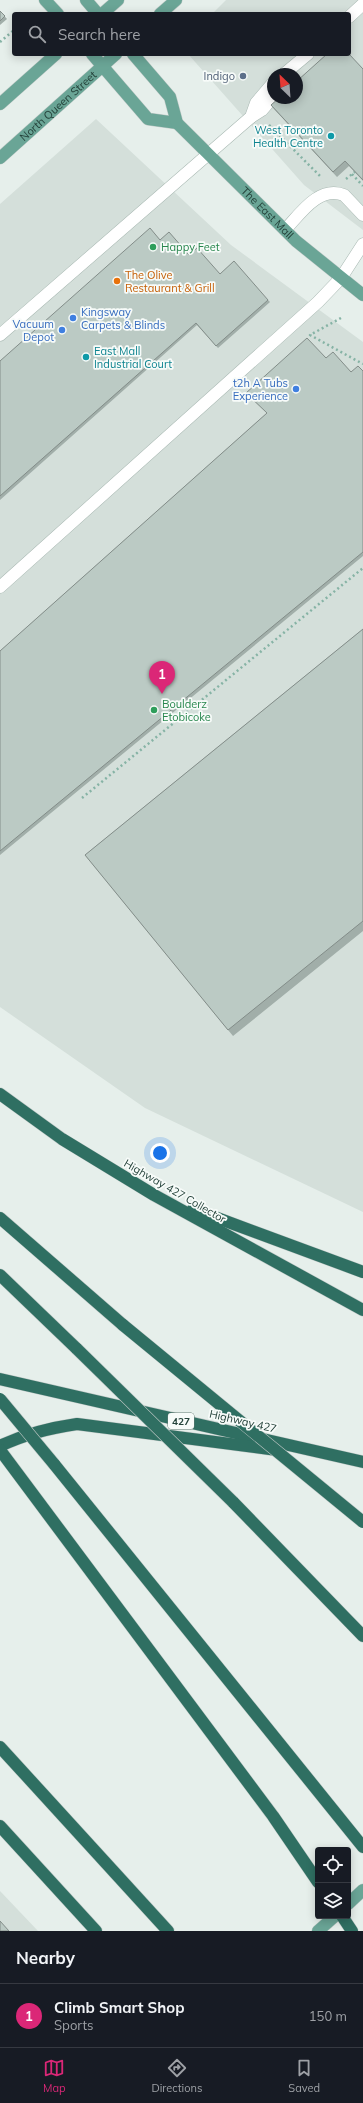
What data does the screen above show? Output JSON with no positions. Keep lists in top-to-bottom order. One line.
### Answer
{"streets":{"highway":["Highway 427 Collector","427","Highway 427"],"main road":["North Queen Street","The East Mall"]},"places":["Indigo","West Toronto Health Centre","Happy Feet","The Olive Restaurant & Grill","Kingsway Carpets & Blinds","Vacuum Depot","East Mall Industrial Court","t2h A Tubs Experience","Boulderz Etobicoke"],"north":"top left","page":{"search":"Search here","pins":"1","heading":"Nearby","list":[{"mark":"1","name":"Climb Smart Shop","note":"Sports","value":"150 m"}],"nav":["Map","Directions","Saved"]}}
